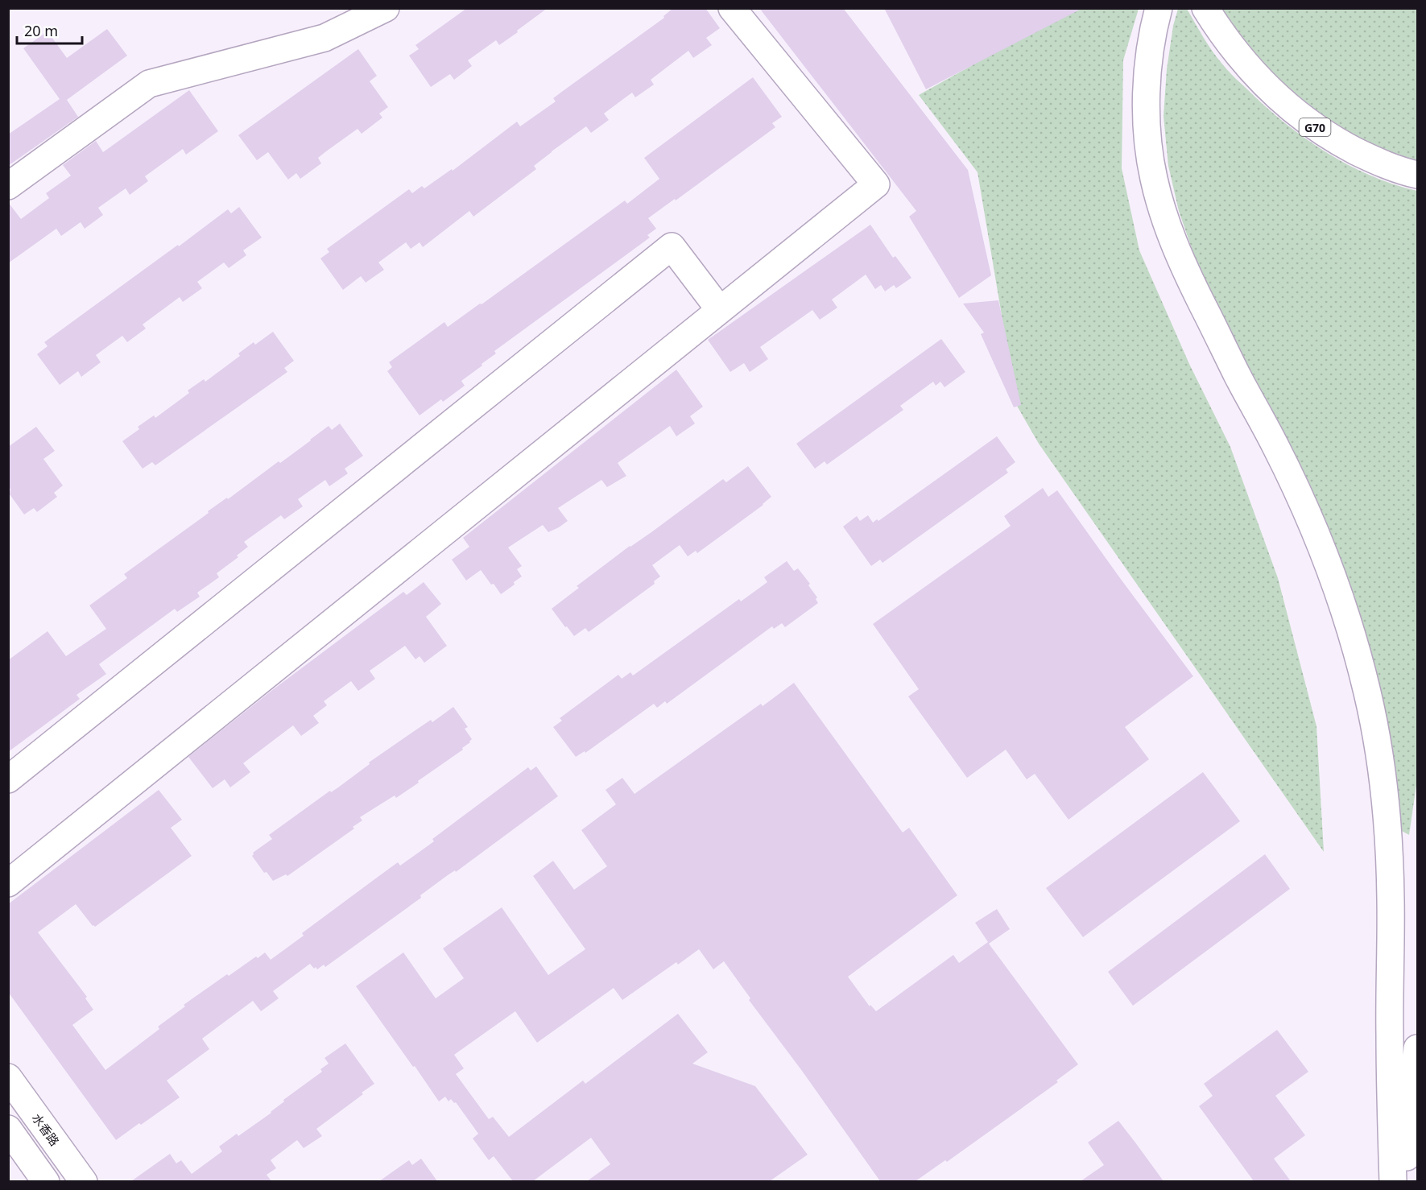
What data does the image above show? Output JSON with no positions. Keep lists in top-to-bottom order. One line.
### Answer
{"streets":{"main road":["G70","水香路"]},"scale_bar":"20 m"}
